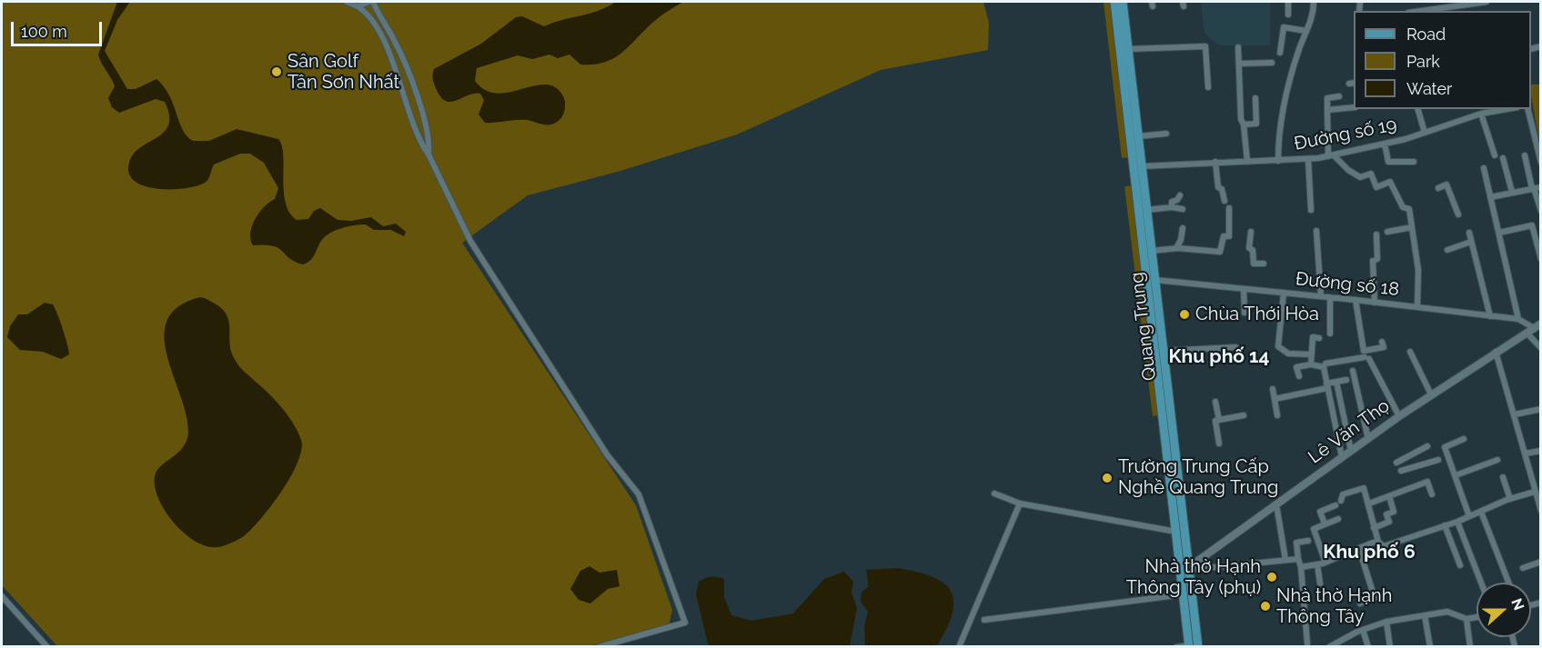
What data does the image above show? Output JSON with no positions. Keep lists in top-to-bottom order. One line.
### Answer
{"streets":{"main road":["Quang Trung","Lê Văn Thọ"],"street":["Đường số 19","Đường số 18"]},"crossings":[["Đường số 19","Quang Trung"],["Đường số 18","Quang Trung"],["Đường số 18","Lê Văn Thọ"],["Quang Trung","Lê Văn Thọ"]],"districts":["Khu phố 14","Khu phố 6"],"places":["Sân Golf Tân Sơn Nhất","Chùa Thới Hòa","Trường Trung Cấp Nghề Quang Trung","Nhà thờ Hạnh Thông Tây (phụ)","Nhà thờ Hạnh Thông Tây"],"legend":["Road","Park","Water"],"scale_bar":"100 m","north":"right"}
